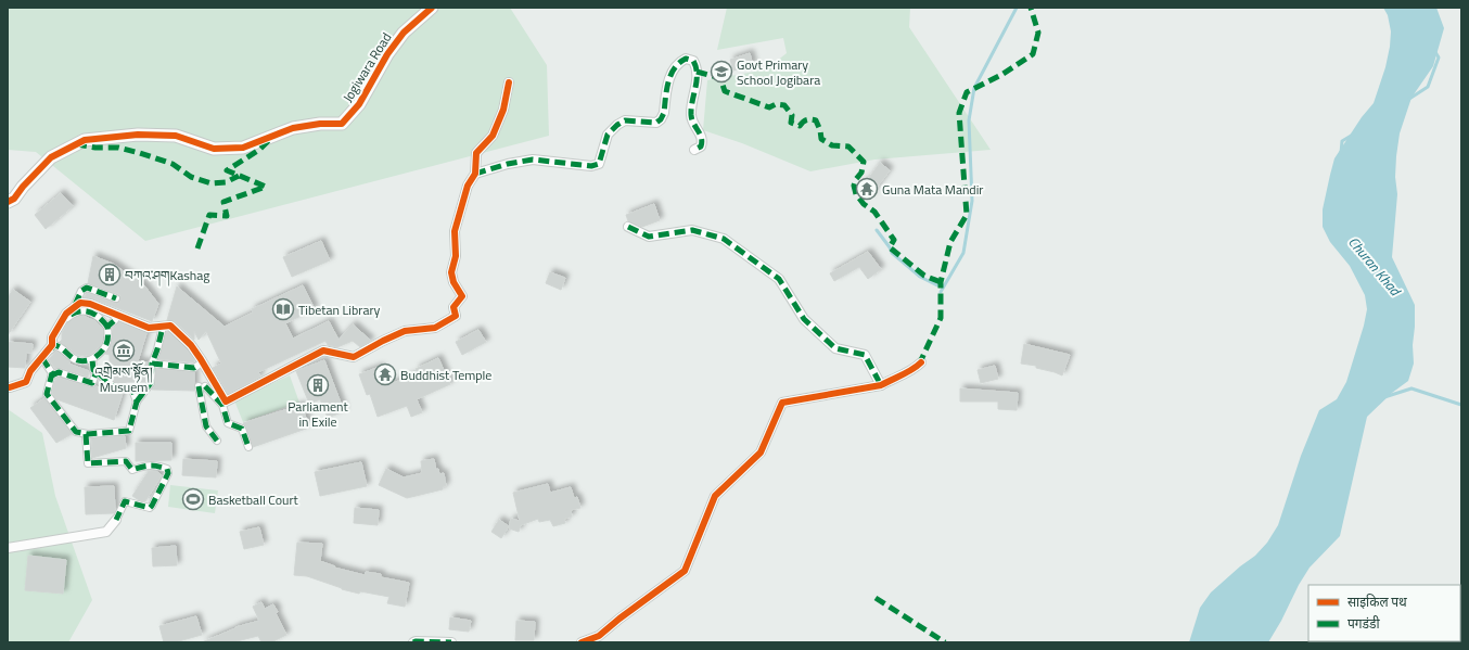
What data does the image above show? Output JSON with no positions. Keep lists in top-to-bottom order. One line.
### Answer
{"streets":{"street":["Jogiwara Road"]},"water":["Churan Khad"],"places":{"school or university":["Govt Primary School Jogibara"],"temple":["Guna Mata Mandir","Buddhist Temple"],"building":["བཀའ་ཤགKashag","Parliament in Exile"],"library":["Tibetan Library"],"museum":["འགྲེམས་སྟོན། Musuem"],"sports":["Basketball Court"]},"legend":["साइकिल पथ","पगडंडी"]}
